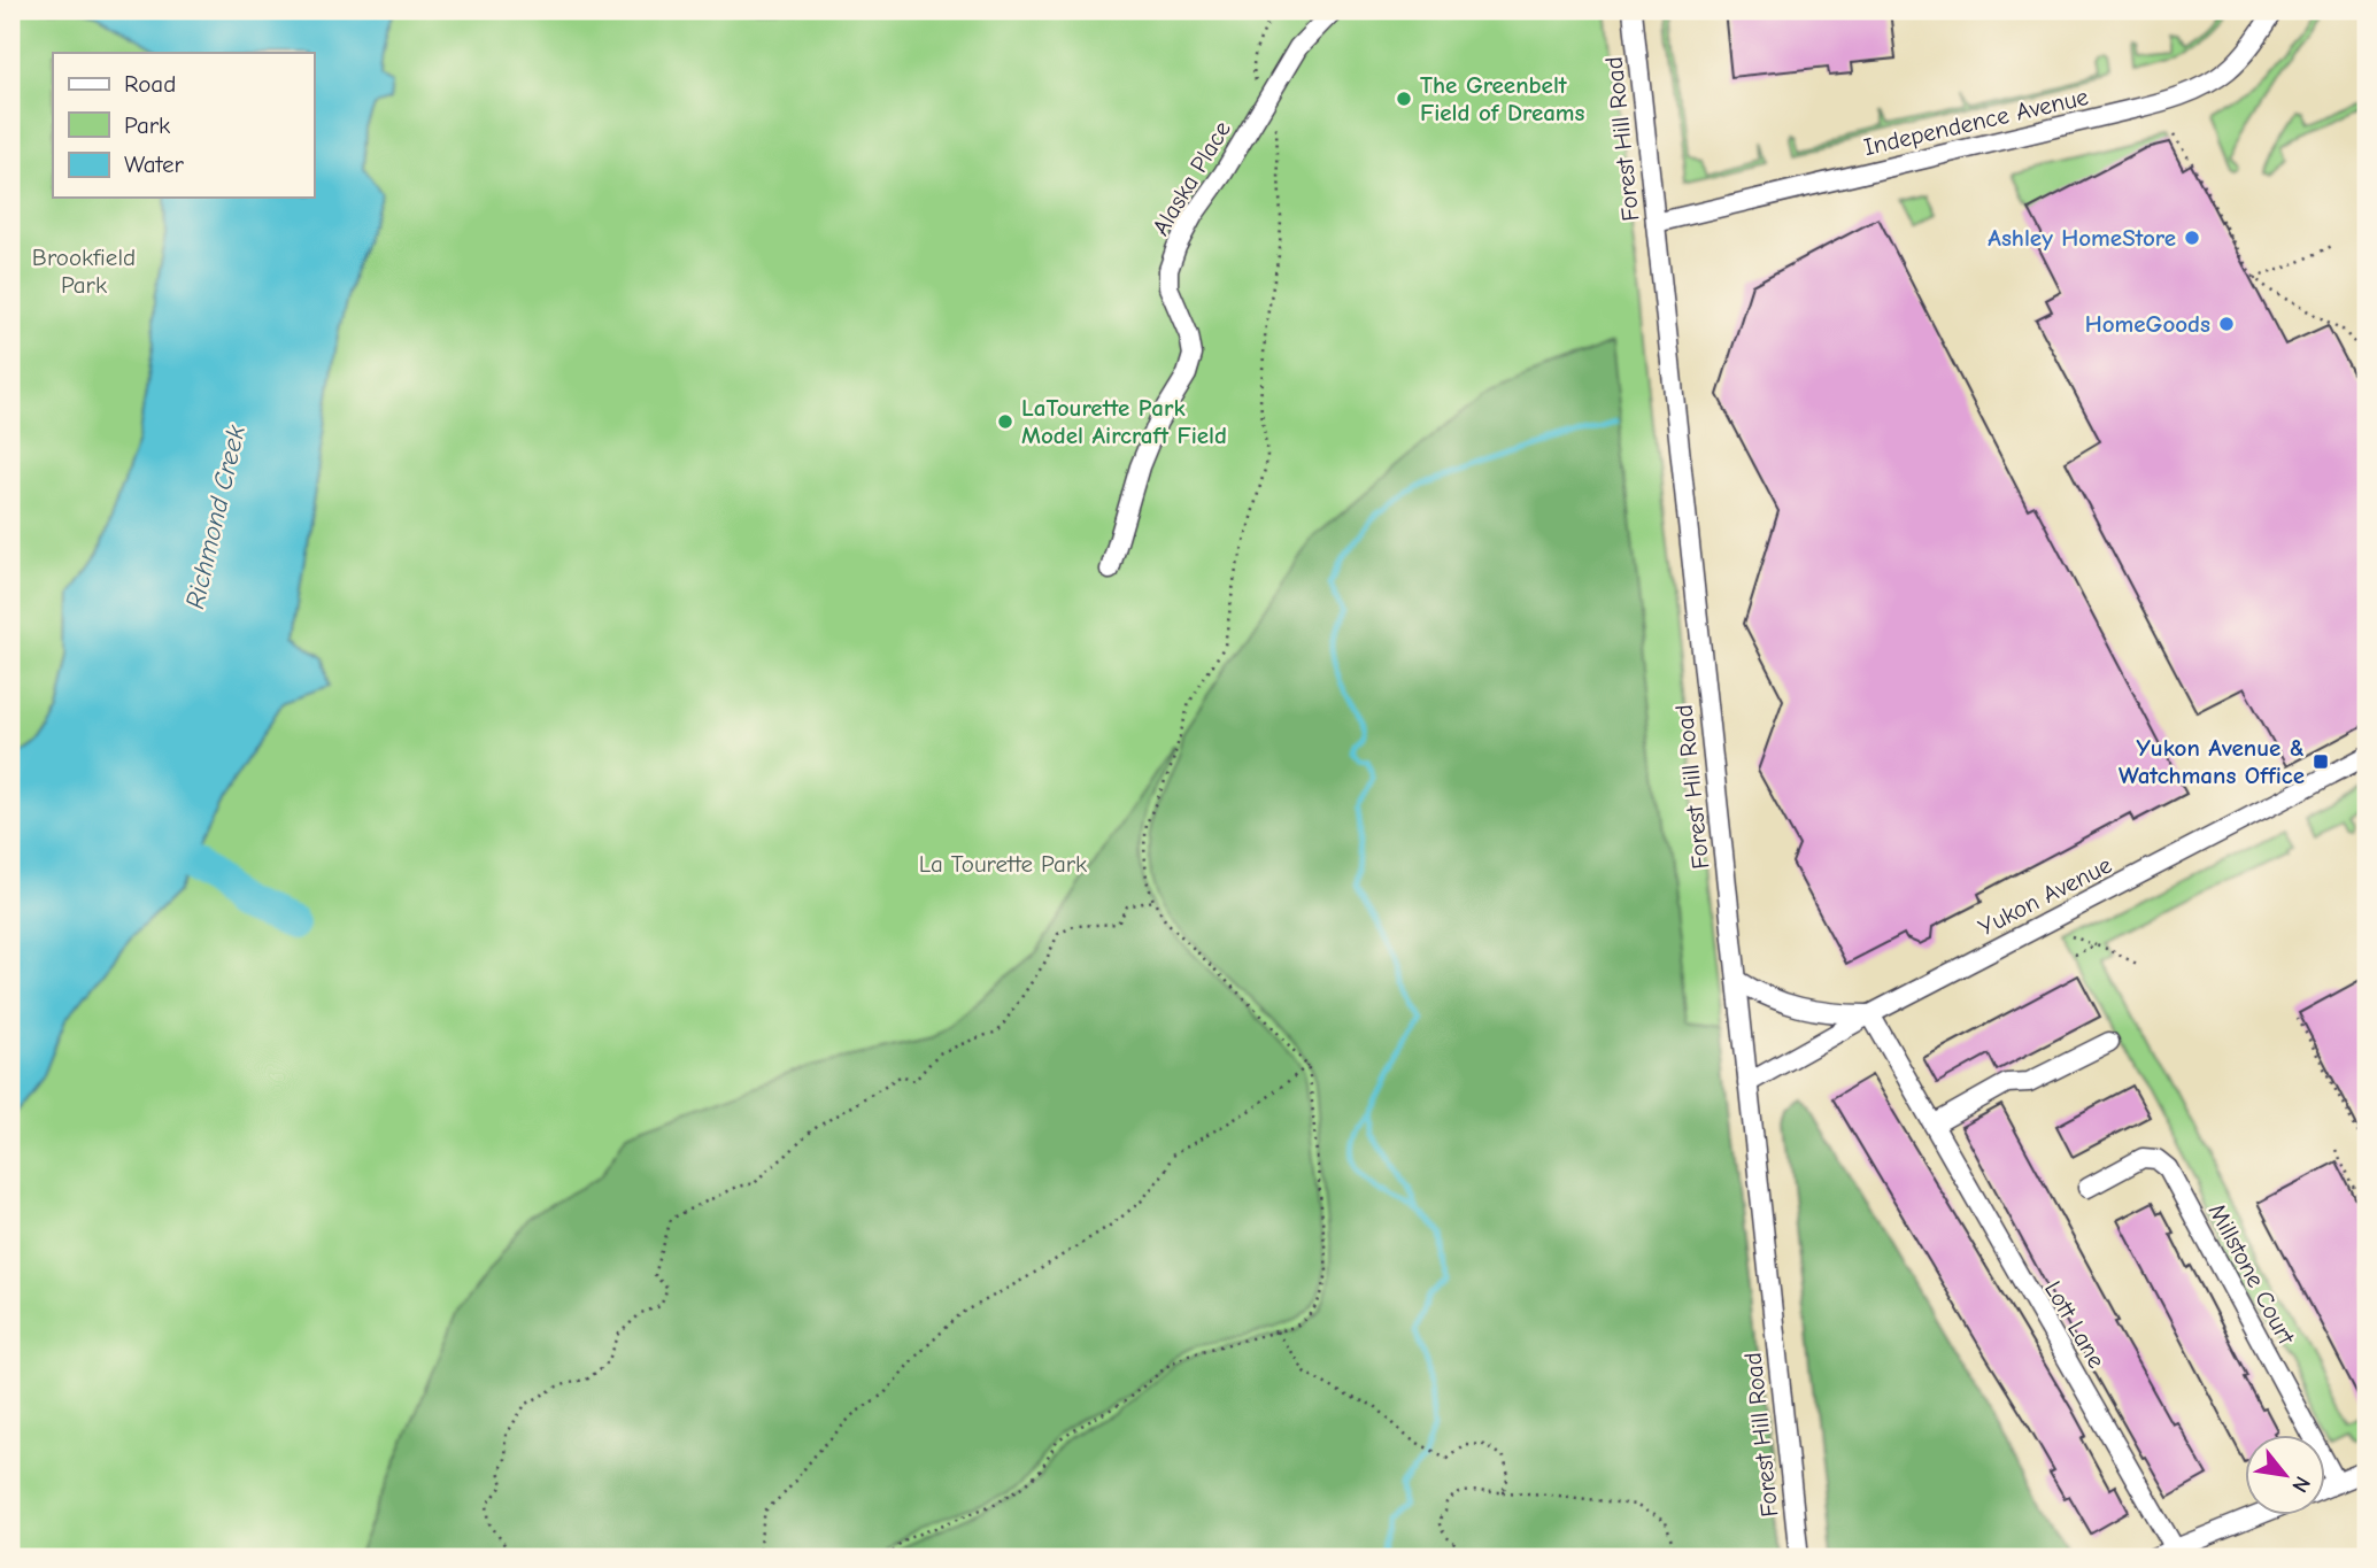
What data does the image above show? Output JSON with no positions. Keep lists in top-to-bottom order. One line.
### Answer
{"streets":{"street":["Independence Avenue","Forest Hill Road","Alaska Place","Yukon Avenue","Millstone Court","Lott Lane"]},"crossings":[["Independence Avenue","Forest Hill Road"],["Forest Hill Road","Yukon Avenue"],["Yukon Avenue","Lott Lane"]],"water":["Richmond Creek"],"parks":["Brookfield Park","La Tourette Park"],"places":{"other":["The Greenbelt Field of Dreams","Ashley HomeStore","HomeGoods","LaTourette Park Model Aircraft Field"],"transit":["Yukon Avenue & Watchmans Office"]},"legend":["Road","Park","Water"],"north":"bottom right"}
